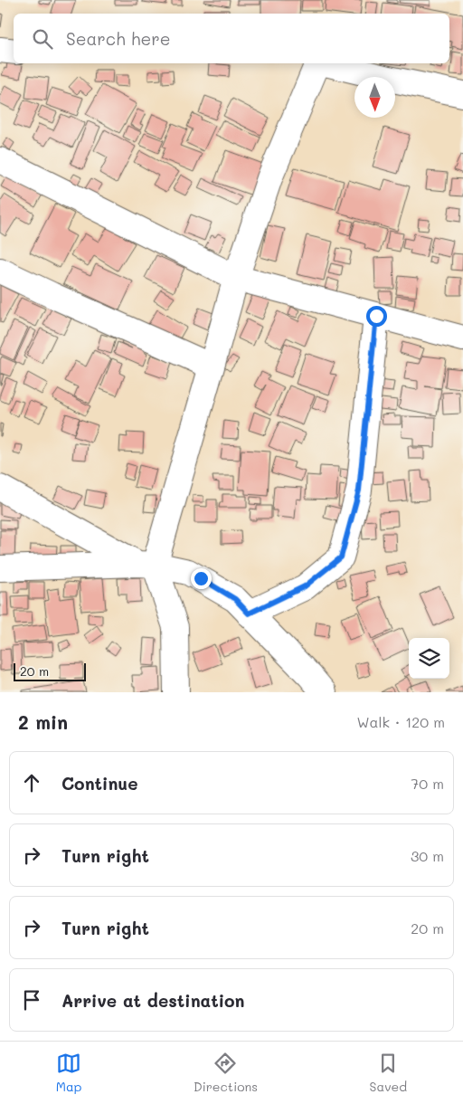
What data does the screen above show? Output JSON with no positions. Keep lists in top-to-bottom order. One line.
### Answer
{"scale_bar":"20 m","north":"bottom","page":{"search":"Search here","scale":"20 m","heading":["2 min","Walk · 120 m"],"list":[["Continue","70 m"],["Turn right","30 m"],["Turn right","20 m"],"Arrive at destination"],"nav":["Map","Directions","Saved"]}}
